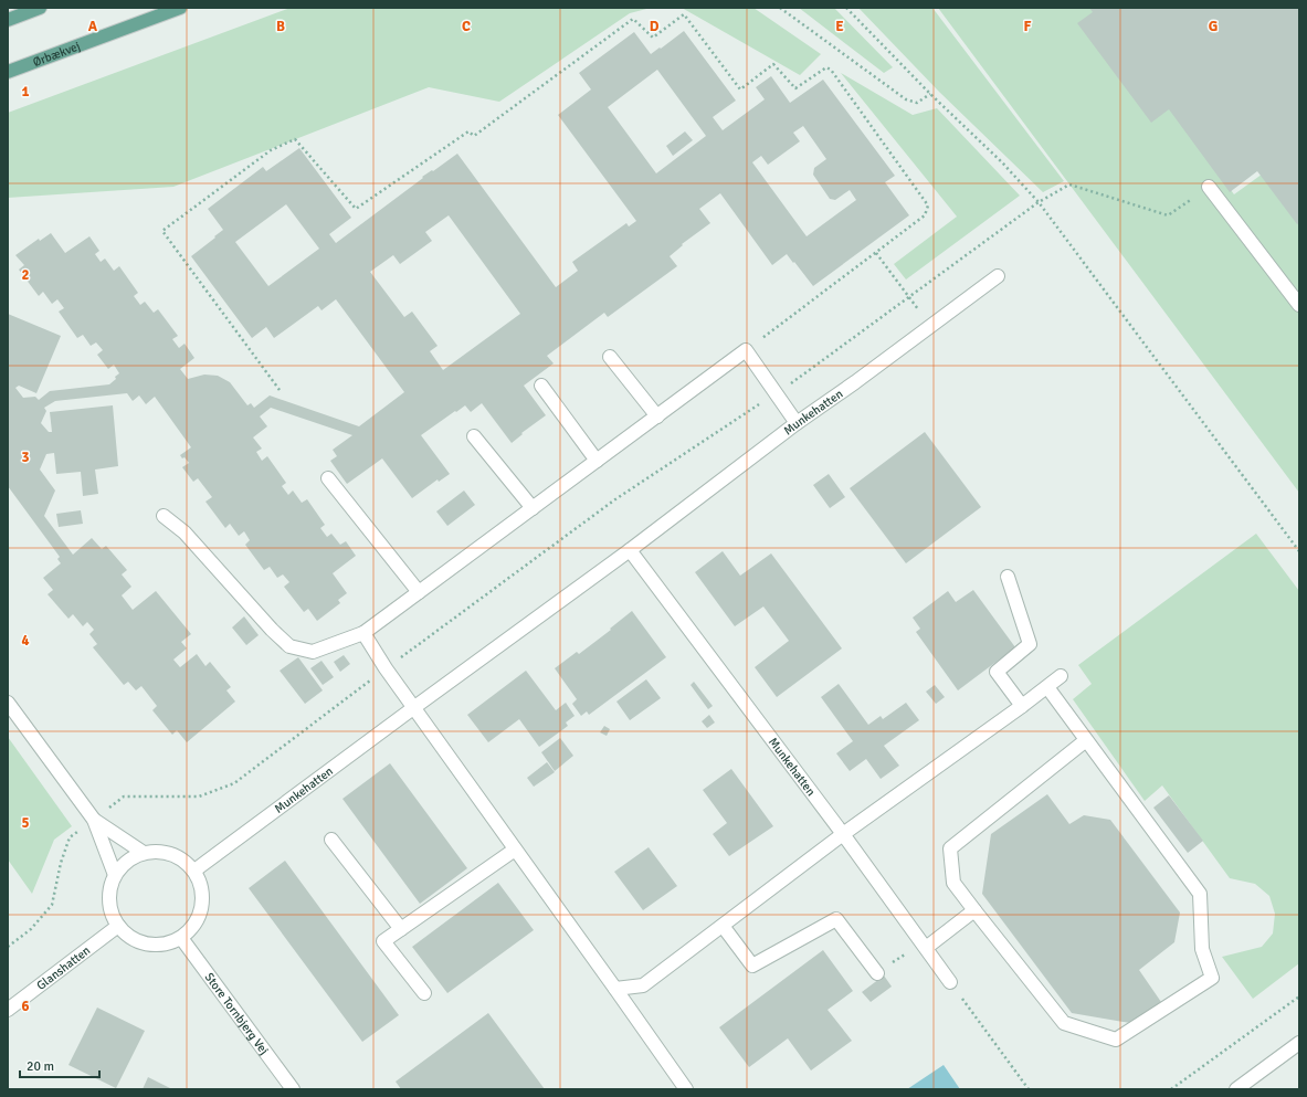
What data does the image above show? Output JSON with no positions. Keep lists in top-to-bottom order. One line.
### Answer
{"streets":{"main road":["Ørbækvej"],"street":["Munkehatten","Glanshatten","Store Tornbjerg Vej"]},"crossings":[["Munkehatten","Glanshatten"],["Munkehatten","Store Tornbjerg Vej"],["Glanshatten","Store Tornbjerg Vej"]],"scale_bar":"20 m","grid":{"columns":["A","B","C","D","E","F","G"],"rows":["1","2","3","4","5","6"]}}
